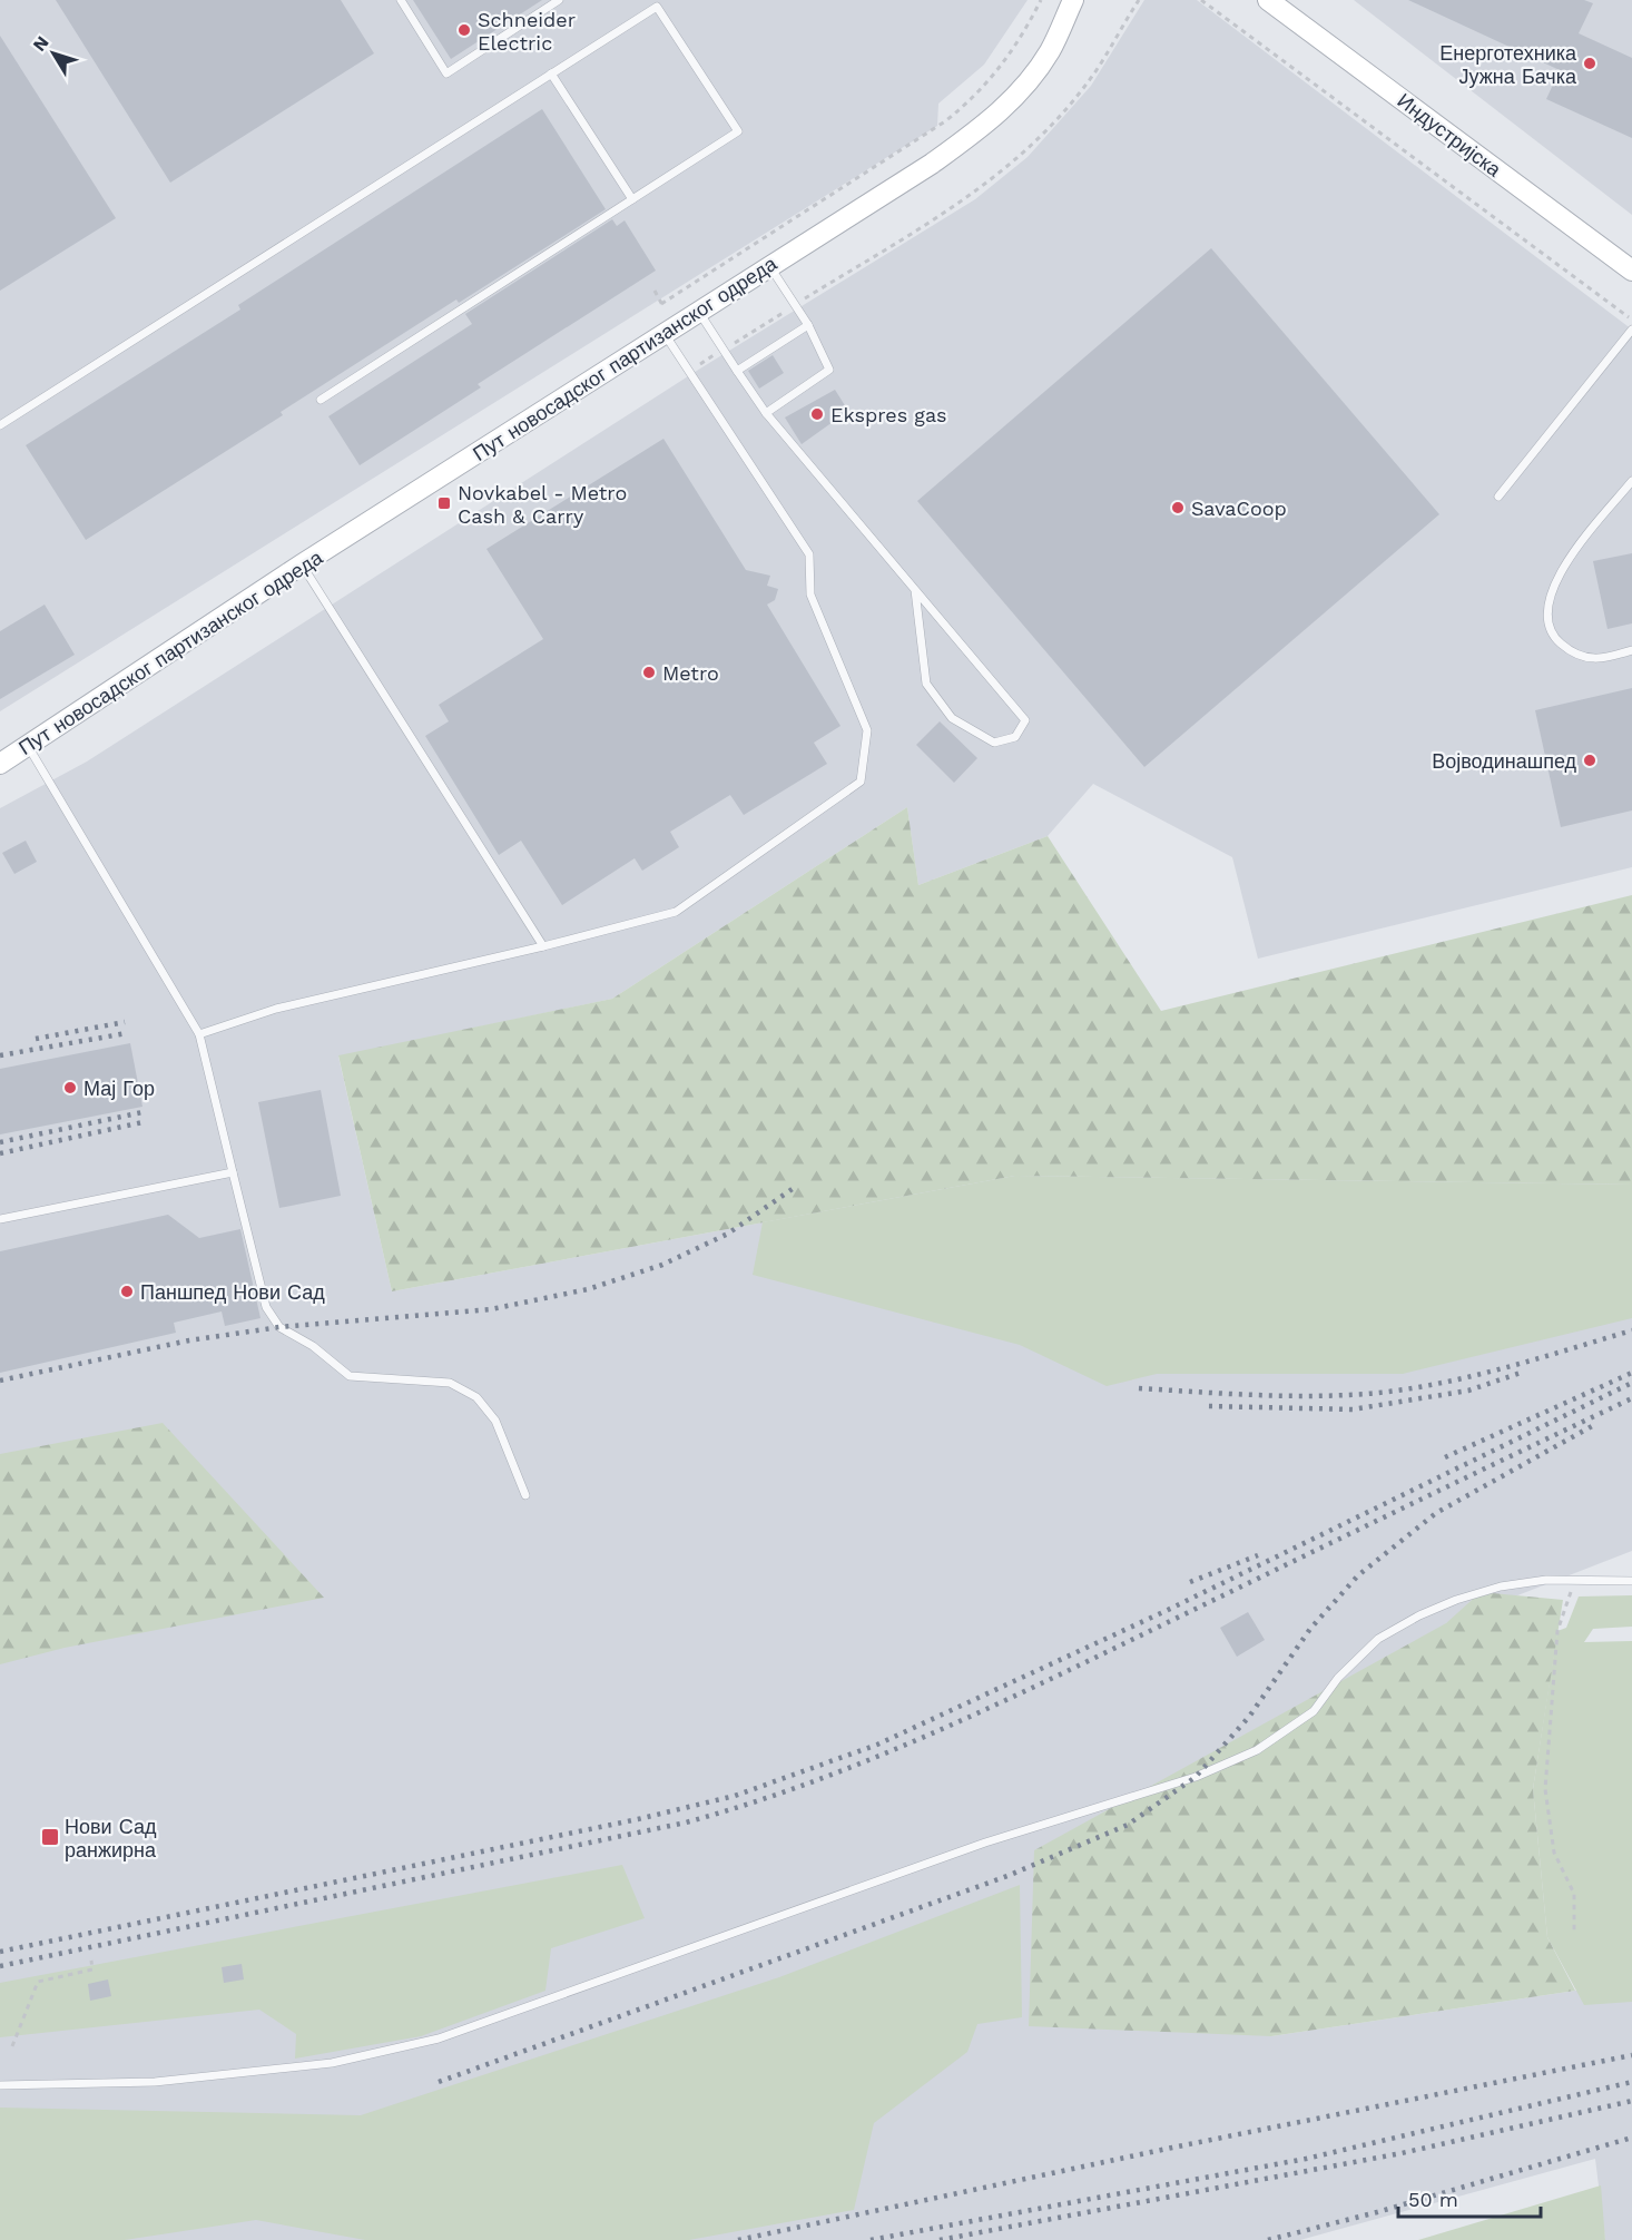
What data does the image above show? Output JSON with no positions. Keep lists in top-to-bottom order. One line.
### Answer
{"streets":{"street":["Индустријска","Пут новосадског партизанског одреда"]},"places":{"other":["Schneider Electric","Енерготехника Јужна Бачка","Ekspres gas","SavaCoop","Metro","Војводинашпед","Мај Гор","Паншпед Нови Сад"],"transit":["Novkabel - Metro Cash & Carry","Нови Сад ранжирна"]},"scale_bar":"50 m","north":"top left"}
